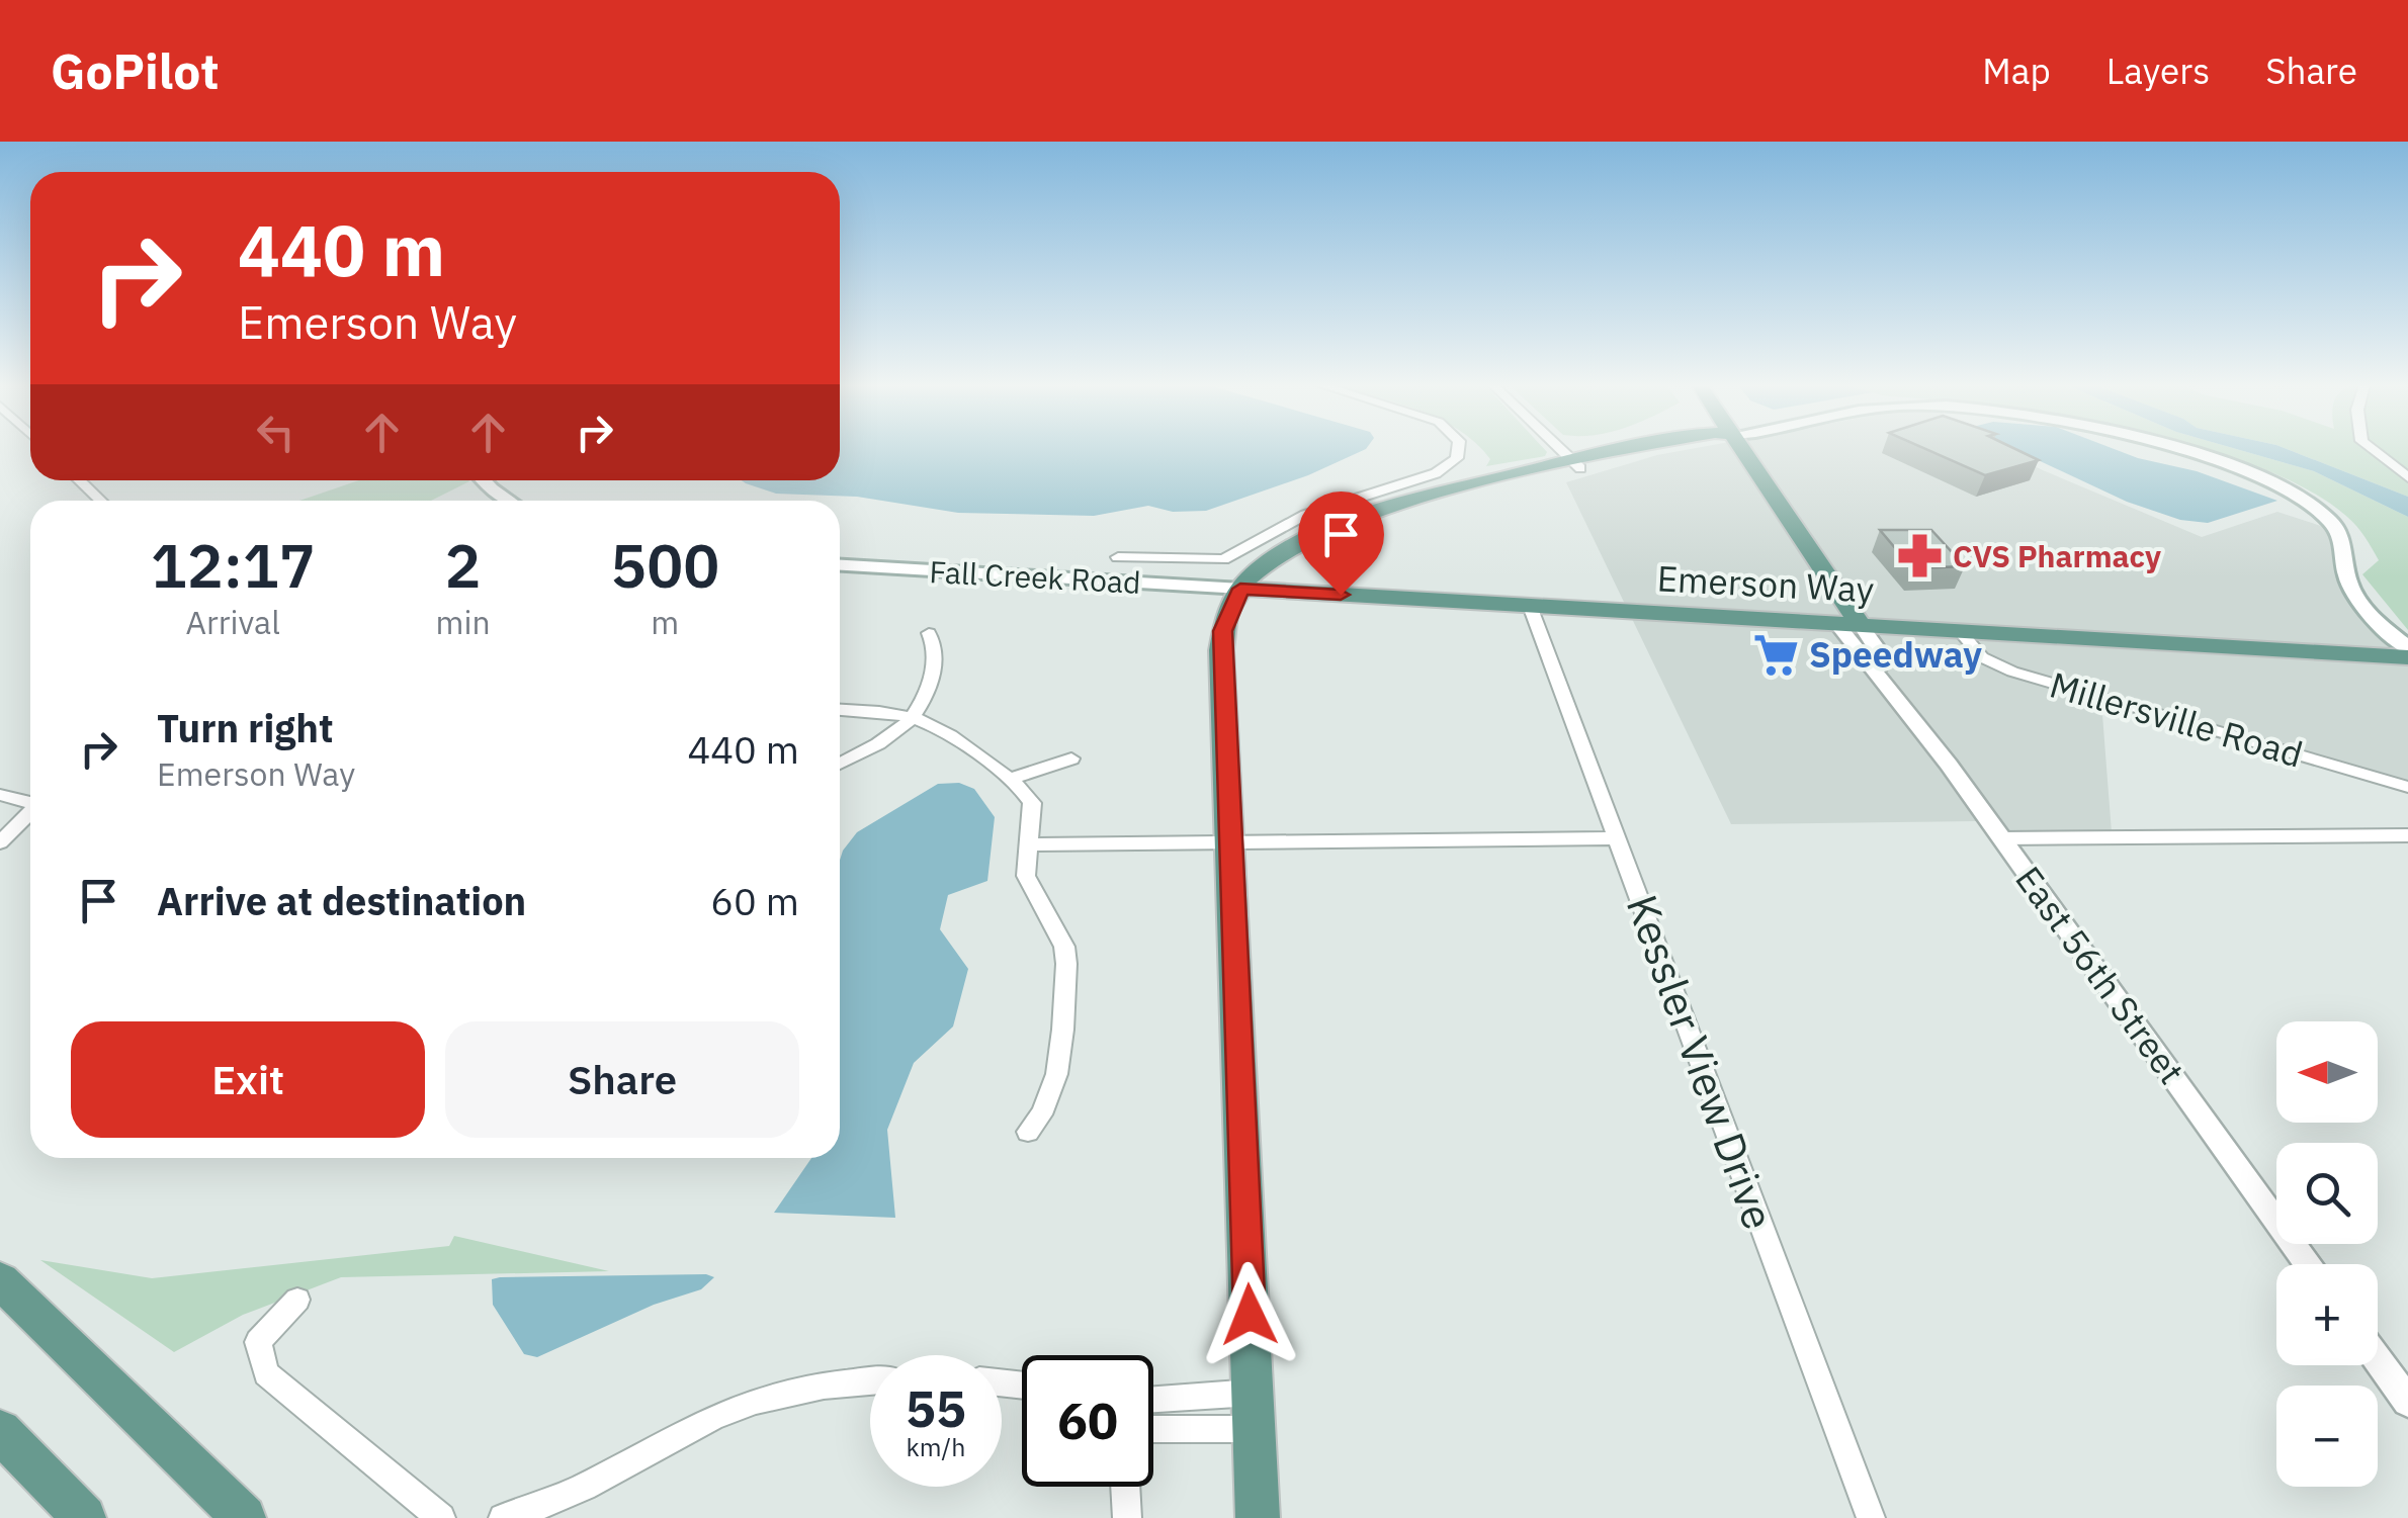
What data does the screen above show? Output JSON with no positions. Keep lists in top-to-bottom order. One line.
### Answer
{"streets":{"main road":["Fall Creek Road","Emerson Way","East 56th Street"],"street":["Millersville Road","Kessler View Drive"]},"crossings":[["Fall Creek Road","Emerson Way"],["Emerson Way","Millersville Road"],["Emerson Way","East 56th Street"],["Emerson Way","Kessler View Drive"]],"places":{"pharmacy":["CVS Pharmacy"],"supermarket":["Speedway"]},"north":"left","page":{"header":"GoPilot","nav":["Map","Layers","Share"],"turn":["440 m","Emerson Way"],"eta":["12:17","Arrival","2","min","500","m"],"list":[{"name":"Turn right","note":"Emerson Way","value":"440 m"},{"name":"Arrive at destination","value":"60 m"}],"buttons":["Exit","Share"],"map_buttons":["+","−"],"speed":"55 km/h","limit":"60"}}
